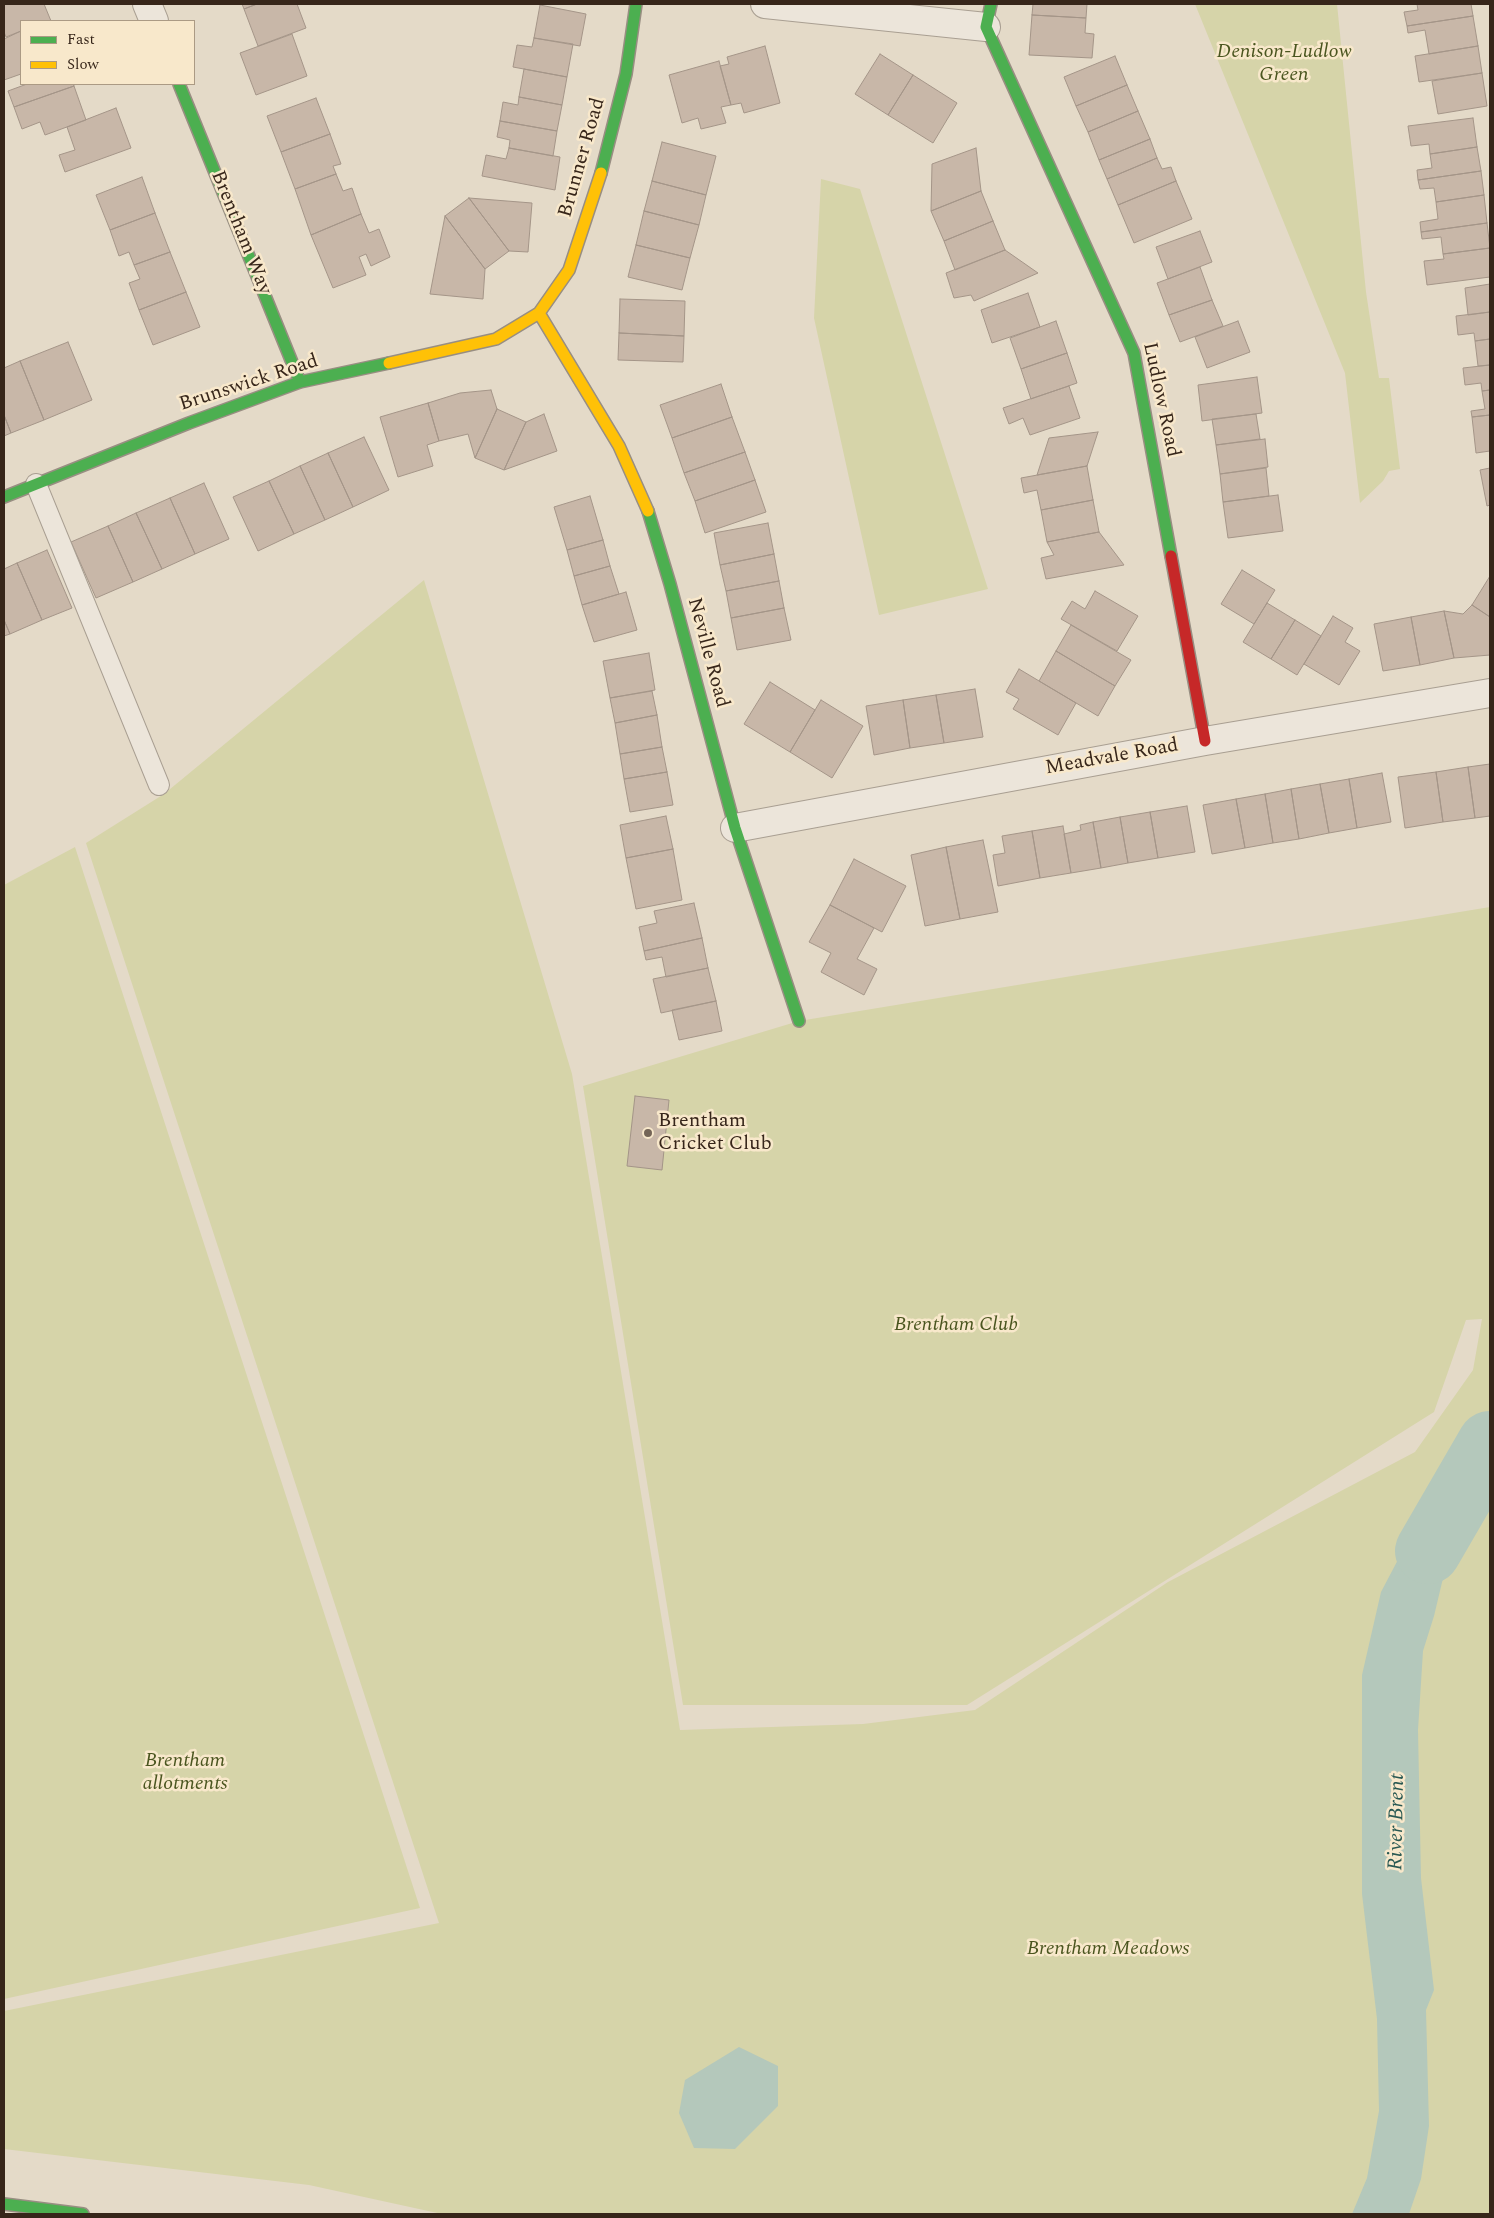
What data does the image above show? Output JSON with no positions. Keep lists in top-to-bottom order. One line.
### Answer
{"streets":{"main road":["Brunner Road","Brentham Way","Brunswick Road","Ludlow Road","Neville Road"],"street":["Meadvale Road"]},"crossings":[["Brunner Road","Brunswick Road"],["Brunner Road","Neville Road"],["Brentham Way","Brunswick Road"],["Brunswick Road","Neville Road"],["Ludlow Road","Meadvale Road"],["Neville Road","Meadvale Road"]],"water":["River Brent"],"parks":["Denison-Ludlow Green","Brentham Club","Brentham allotments","Brentham Meadows"],"places":["Brentham Cricket Club"],"legend":["Fast","Slow"]}
